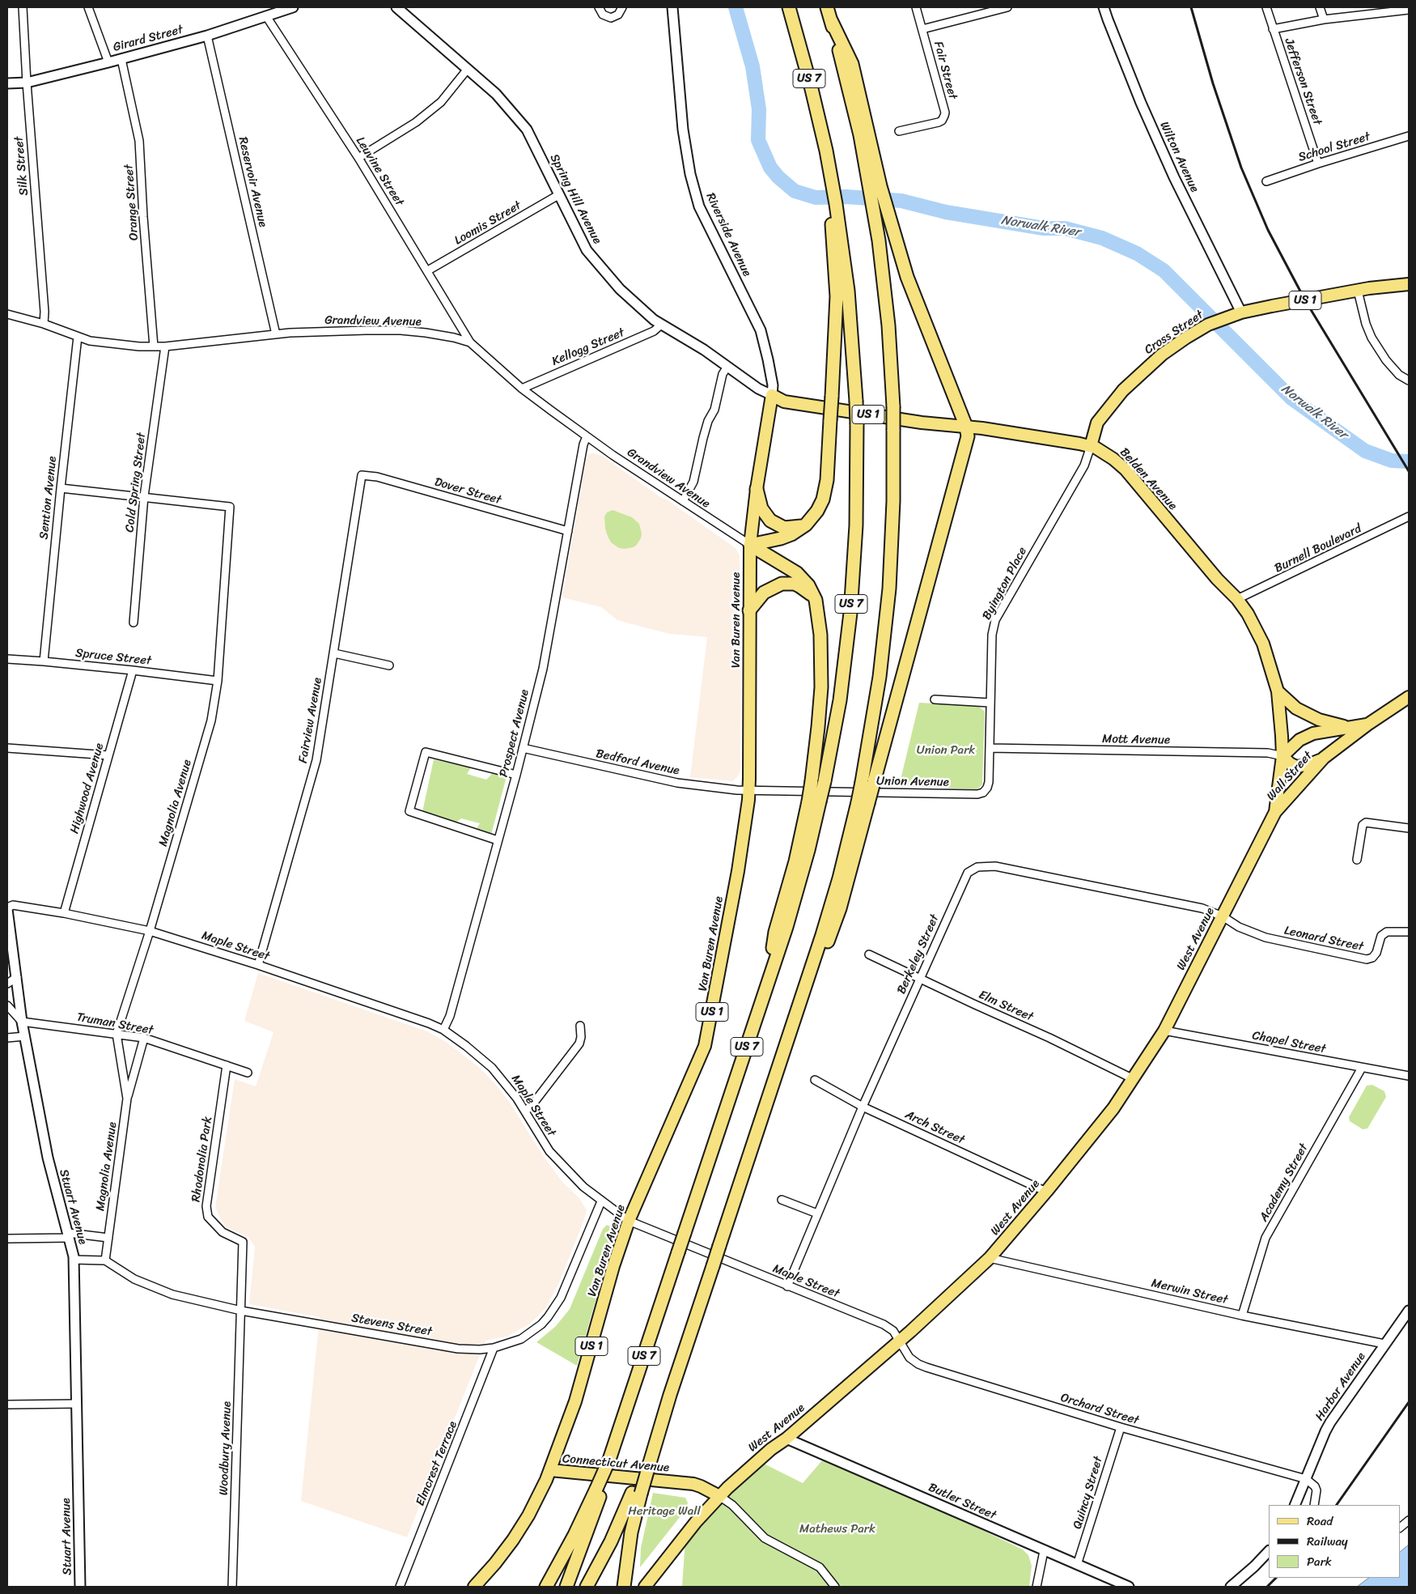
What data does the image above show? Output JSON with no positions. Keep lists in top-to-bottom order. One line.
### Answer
{"streets":{"highway":["US 7"],"main road":["US 1","Cross Street","Belden Avenue","Van Buren Avenue","Wall Street","West Avenue","Connecticut Avenue"],"street":["Girard Street","Fair Street","Jefferson Street","School Street","Wilton Avenue","Silk Street","Leuvine Street","Reservoir Avenue","Spring Hill Avenue","Orange Street","Loomis Street","Riverside Avenue","Grandview Avenue","Kellogg Street","Cold Spring Street","Dover Street","Sention Avenue","Burnell Boulevard","Byington Place","Spruce Street","Fairview Avenue","Prospect Avenue","Mott Avenue","Bedford Avenue","Union Avenue","Highwood Avenue","Magnolia Avenue","Leonard Street","Maple Street","Berkeley Street","Elm Street","Truman Street","Chapel Street","Arch Street","Rhodonolia Park","Academy Street","Stuart Avenue","Merwin Street","Stevens Street","Harbor Avenue","Orchard Street","Woodbury Avenue","Elmcrest Terrace","Quincy Street","Butler Street"]},"crossings":[["Girard Street","Silk Street"],["Girard Street","Leuvine Street"],["Girard Street","Reservoir Avenue"],["Girard Street","Orange Street"],["Jefferson Street","School Street"],["Wilton Avenue","Cross Street"],["Silk Street","Grandview Avenue"],["Leuvine Street","Loomis Street"],["Leuvine Street","Grandview Avenue"],["Reservoir Avenue","Grandview Avenue"],["Spring Hill Avenue","Loomis Street"],["Spring Hill Avenue","Riverside Avenue"],["Spring Hill Avenue","Kellogg Street"],["Spring Hill Avenue","Belden Avenue"],["Spring Hill Avenue","Van Buren Avenue"],["Orange Street","Grandview Avenue"],["Riverside Avenue","Belden Avenue"],["Riverside Avenue","Van Buren Avenue"],["Grandview Avenue","Kellogg Street"],["Grandview Avenue","Cold Spring Street"],["Grandview Avenue","Sention Avenue"],["Grandview Avenue","Van Buren Avenue"],["Grandview Avenue","Prospect Avenue"],["Cross Street","Belden Avenue"],["Cross Street","Byington Place"],["Belden Avenue","Burnell Boulevard"],["Belden Avenue","Byington Place"],["Belden Avenue","Van Buren Avenue"],["Belden Avenue","Mott Avenue"],["Belden Avenue","Wall Street"],["Belden Avenue","West Avenue"],["Cold Spring Street","Magnolia Avenue"],["Dover Street","Fairview Avenue"],["Dover Street","Prospect Avenue"],["Sention Avenue","Spruce Street"],["Byington Place","Mott Avenue"],["Byington Place","Union Avenue"],["Van Buren Avenue","Bedford Avenue"],["Van Buren Avenue","Maple Street"],["Van Buren Avenue","Connecticut Avenue"],["Spruce Street","Highwood Avenue"],["Spruce Street","Magnolia Avenue"],["Fairview Avenue","Maple Street"],["Prospect Avenue","Bedford Avenue"],["Prospect Avenue","Maple Street"],["Mott Avenue","Wall Street"],["Mott Avenue","West Avenue"],["Bedford Avenue","Union Avenue"],["Wall Street","West Avenue"],["Highwood Avenue","Maple Street"],["Magnolia Avenue","Maple Street"],["Magnolia Avenue","Truman Street"],["West Avenue","Leonard Street"],["West Avenue","Maple Street"],["West Avenue","Berkeley Street"],["West Avenue","Elm Street"],["West Avenue","Chapel Street"],["West Avenue","Arch Street"],["West Avenue","Merwin Street"],["West Avenue","Orchard Street"],["West Avenue","Connecticut Avenue"],["West Avenue","Butler Street"],["Leonard Street","Berkeley Street"],["Maple Street","Berkeley Street"],["Maple Street","Stuart Avenue"],["Maple Street","Stevens Street"],["Maple Street","Orchard Street"],["Berkeley Street","Elm Street"],["Berkeley Street","Arch Street"],["Truman Street","Rhodonolia Park"],["Truman Street","Stuart Avenue"],["Chapel Street","Academy Street"],["Rhodonolia Park","Stevens Street"],["Rhodonolia Park","Woodbury Avenue"],["Academy Street","Merwin Street"],["Merwin Street","Harbor Avenue"],["Stevens Street","Woodbury Avenue"],["Stevens Street","Elmcrest Terrace"],["Harbor Avenue","Orchard Street"],["Orchard Street","Quincy Street"],["Quincy Street","Butler Street"]],"water":["Norwalk River"],"parks":["Union Park","Heritage Wall","Mathews Park"],"legend":["Road","Railway","Park"]}
